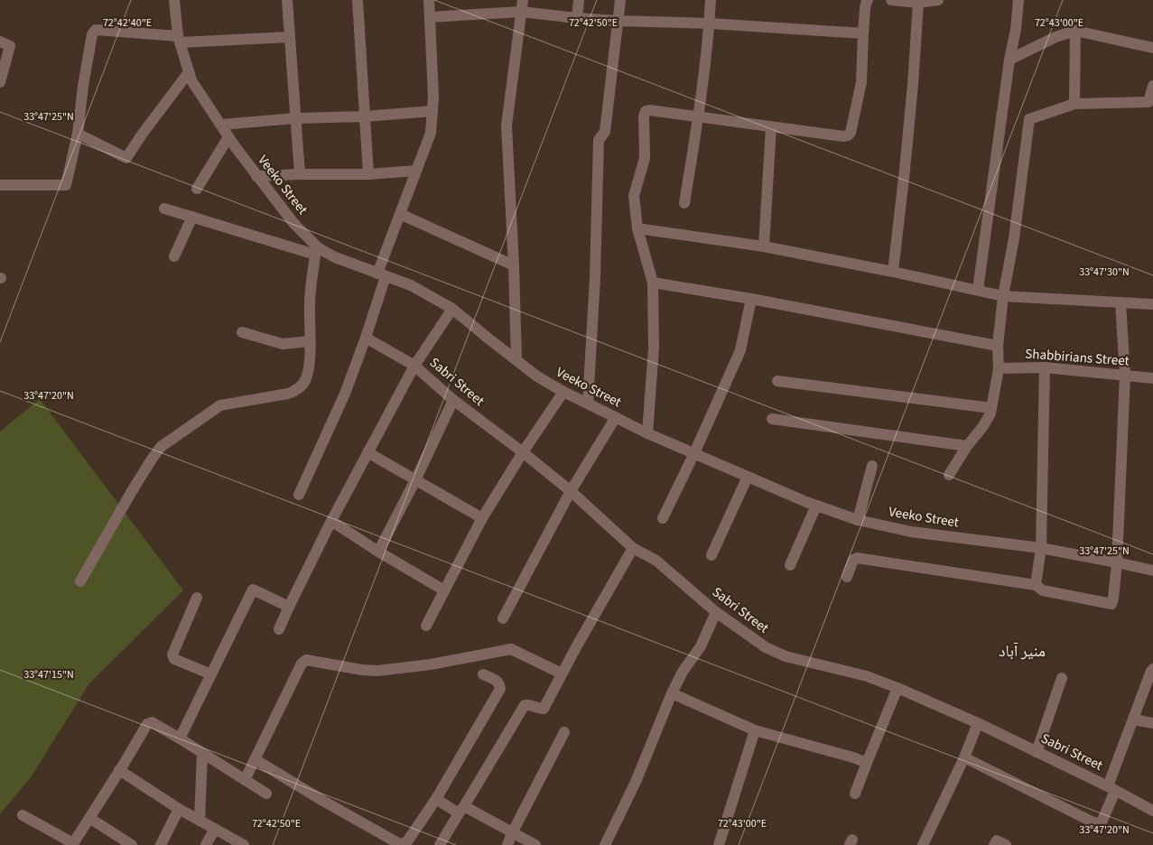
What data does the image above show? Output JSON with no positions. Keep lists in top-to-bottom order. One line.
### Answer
{"streets":{"street":["Veeko Street","Shabbirians Street","Sabri Street"]},"districts":["منیر آباد"],"coordinates":["72°42'40\"E","72°42'50\"E","72°43'00\"E","33°47'25\"N","33°47'30\"N","33°47'20\"N","33°47'15\"N"]}
